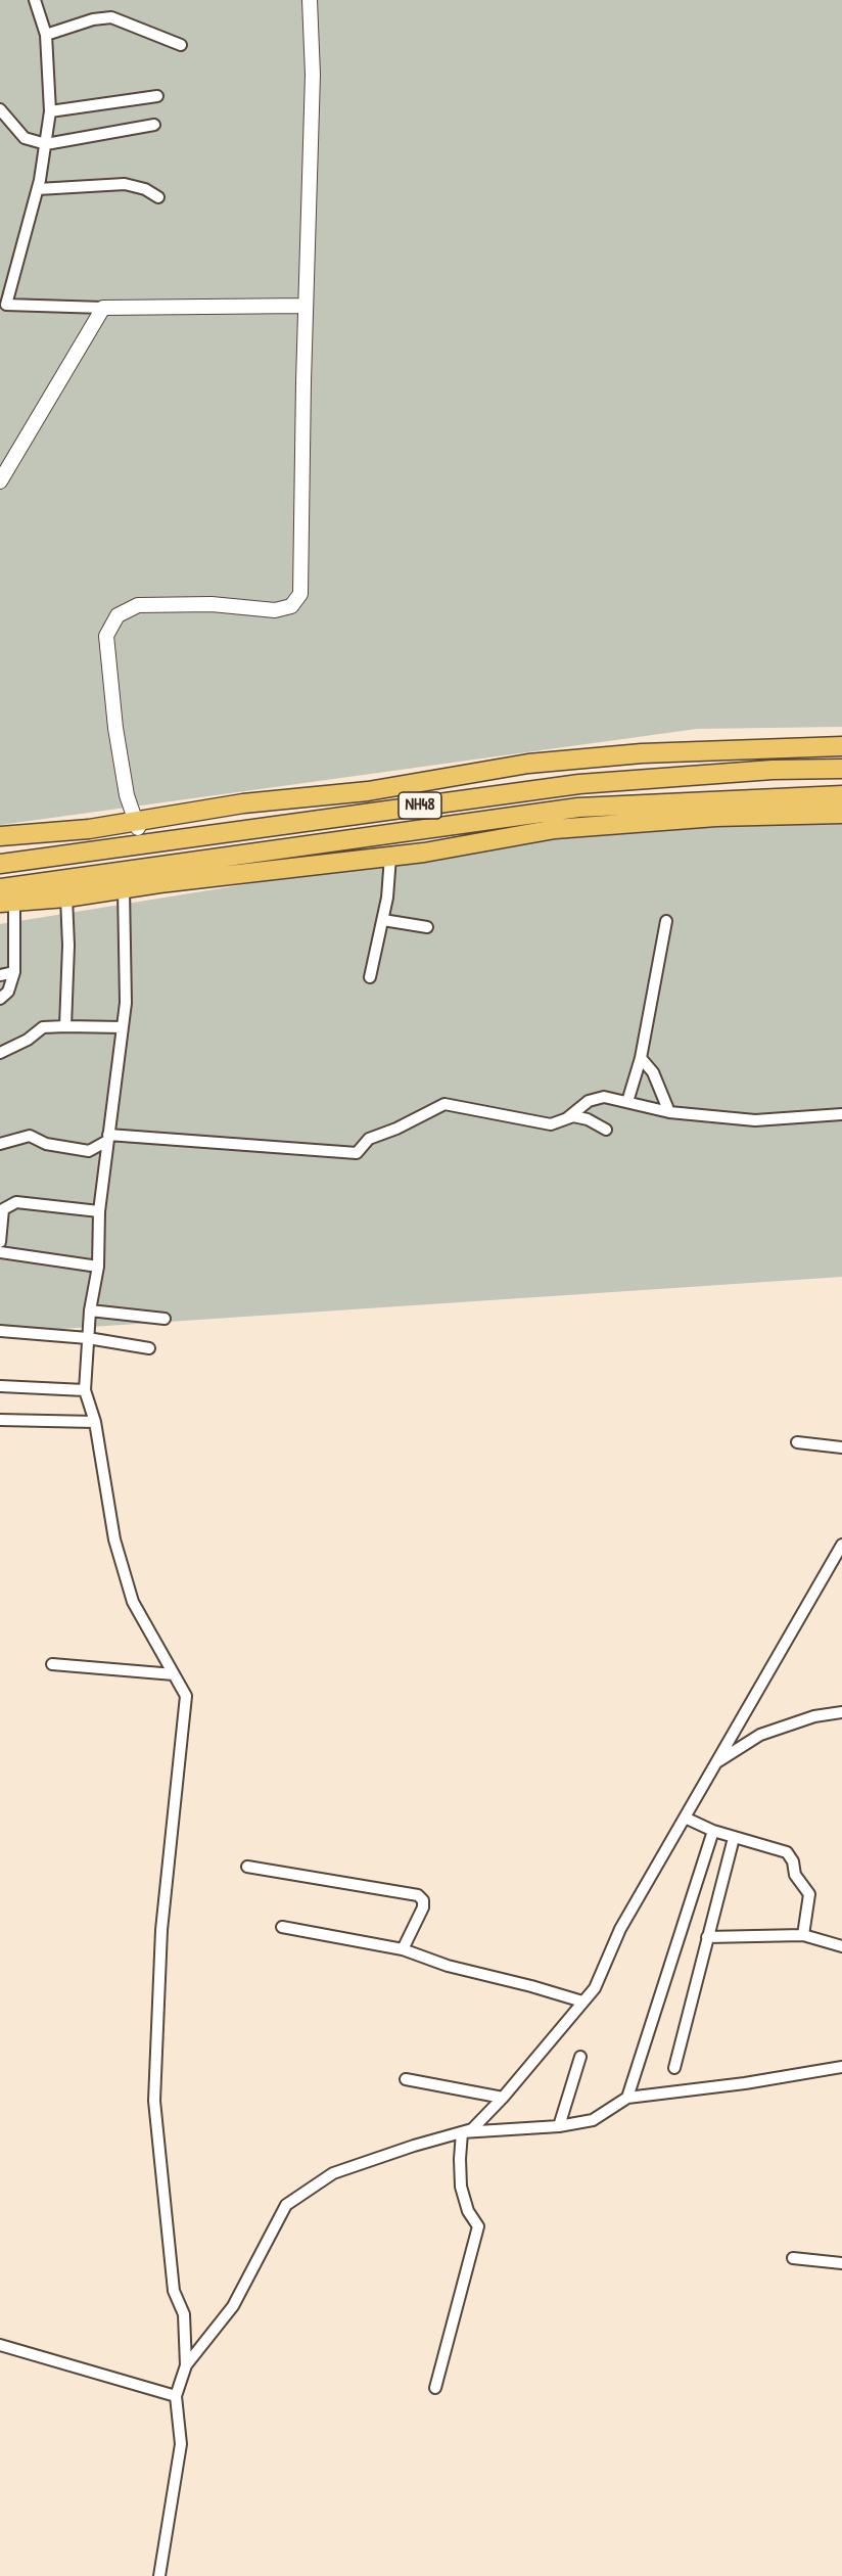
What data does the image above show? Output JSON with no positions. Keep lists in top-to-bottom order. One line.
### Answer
{"streets":{"highway":["NH48"]}}
